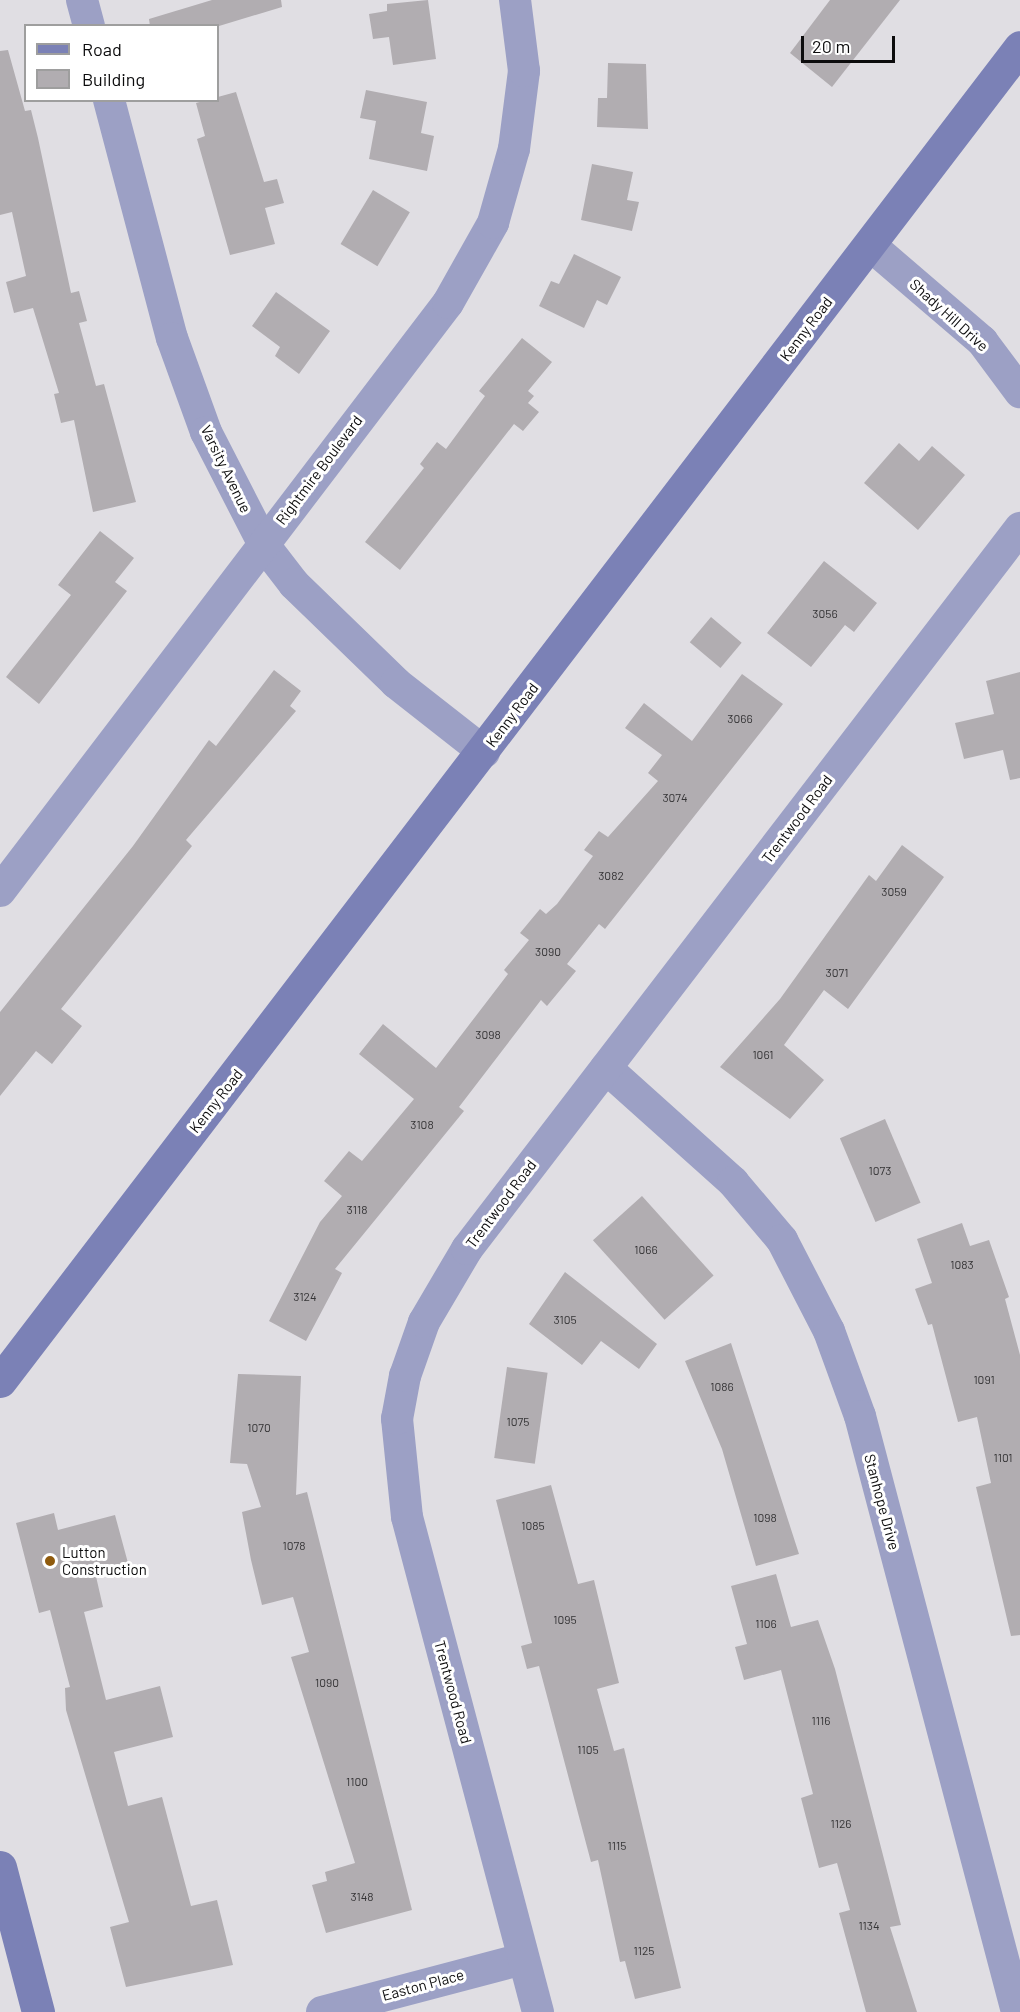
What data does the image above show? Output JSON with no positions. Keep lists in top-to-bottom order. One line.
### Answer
{"streets":{"main road":["Kenny Road"],"street":["Shady Hill Drive","Varsity Avenue","Rightmire Boulevard","Trentwood Road","Stanhope Drive","Easton Place"]},"crossings":[["Shady Hill Drive","Kenny Road"],["Kenny Road","Varsity Avenue"],["Varsity Avenue","Rightmire Boulevard"],["Trentwood Road","Stanhope Drive"],["Trentwood Road","Easton Place"]],"places":["Lutton Construction"],"house_numbers":["3056","3066","3074","3082","3059","3090","3071","3098","1061","3108","1073","3118","1066","1083","3124","3105","1091","1086","1075","1070","1101","1098","1085","1078","1095","1106","1090","1116","1105","1100","1126","1115","3148","1134","1125"],"legend":["Road","Building"],"scale_bar":"20 m"}
